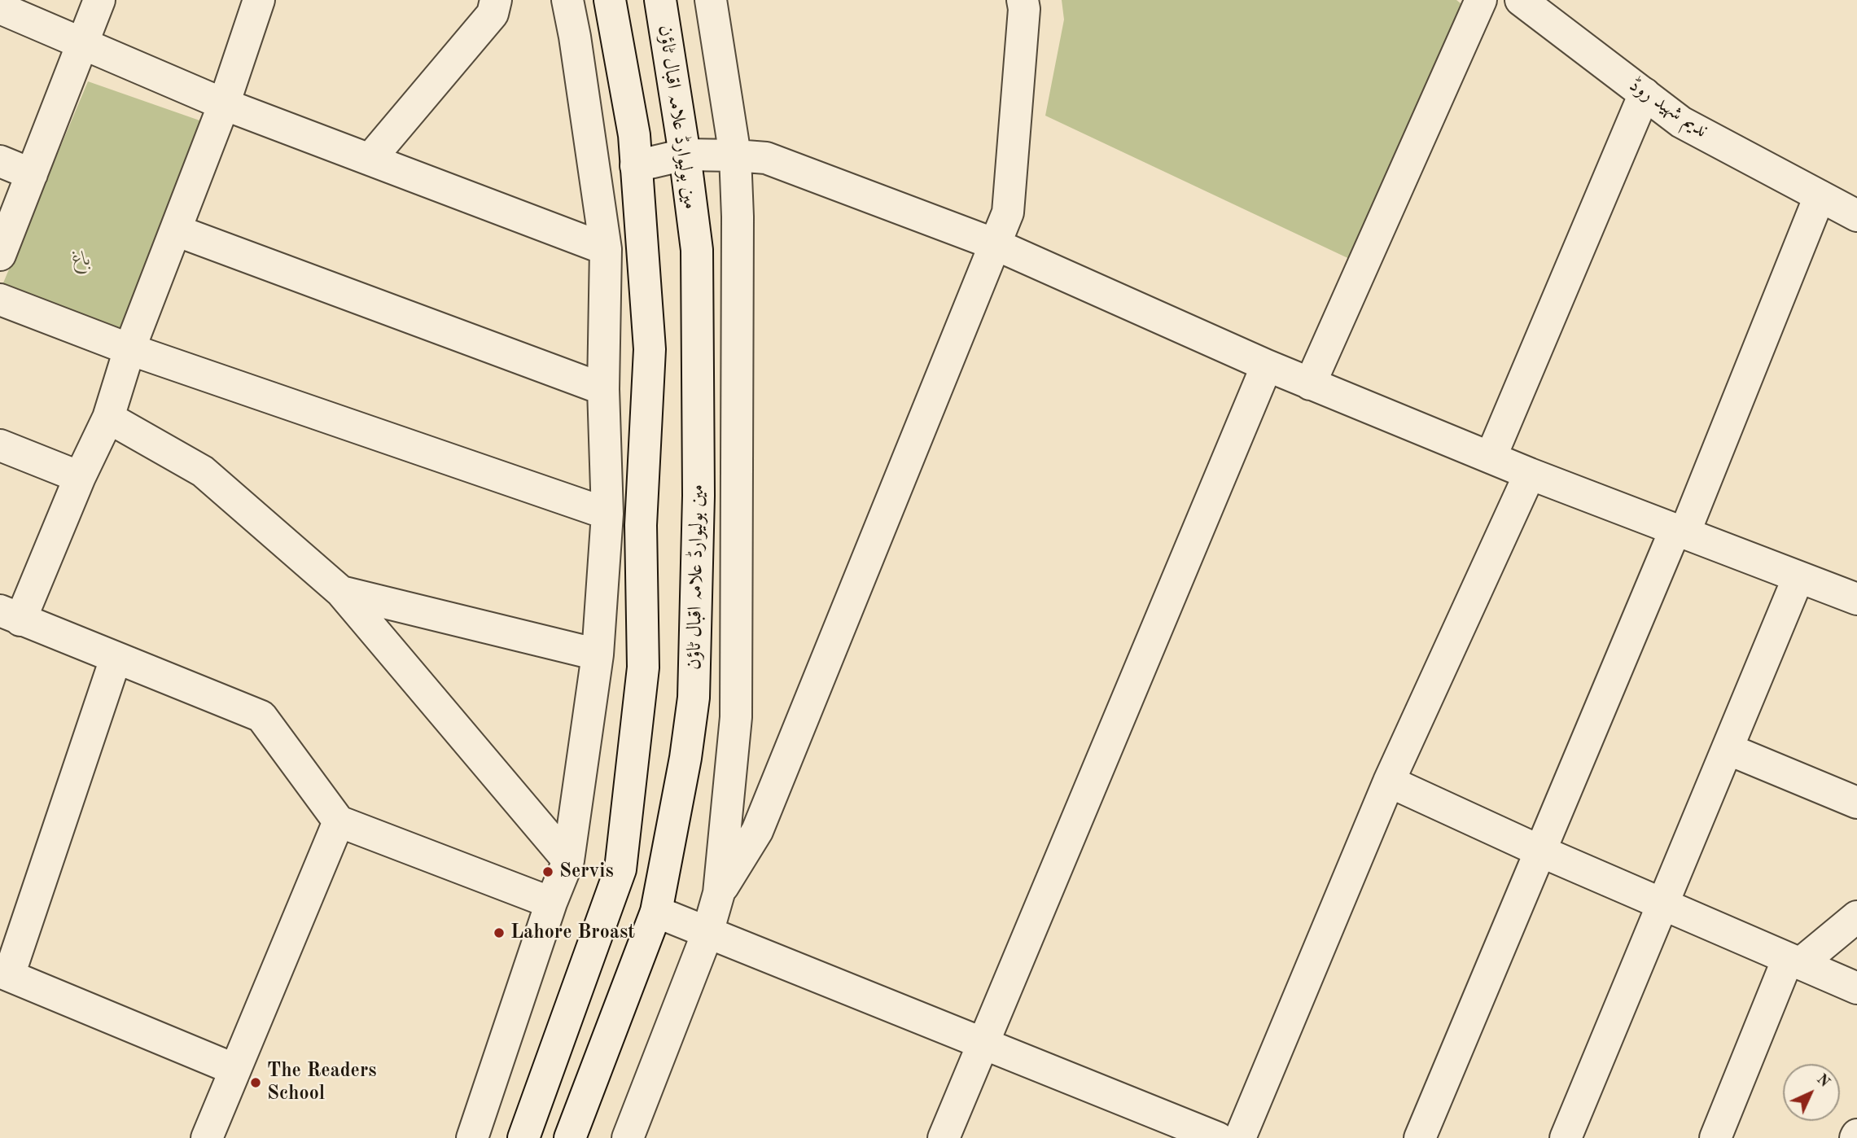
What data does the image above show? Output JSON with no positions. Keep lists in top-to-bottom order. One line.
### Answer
{"streets":{"street":["ندیم شہید روڈ","مین بولیوارڈ علامہ اقبال ٹاؤن"]},"parks":["باغ"],"places":["Servis","Lahore Broast","The Readers School"],"north":"top right"}
